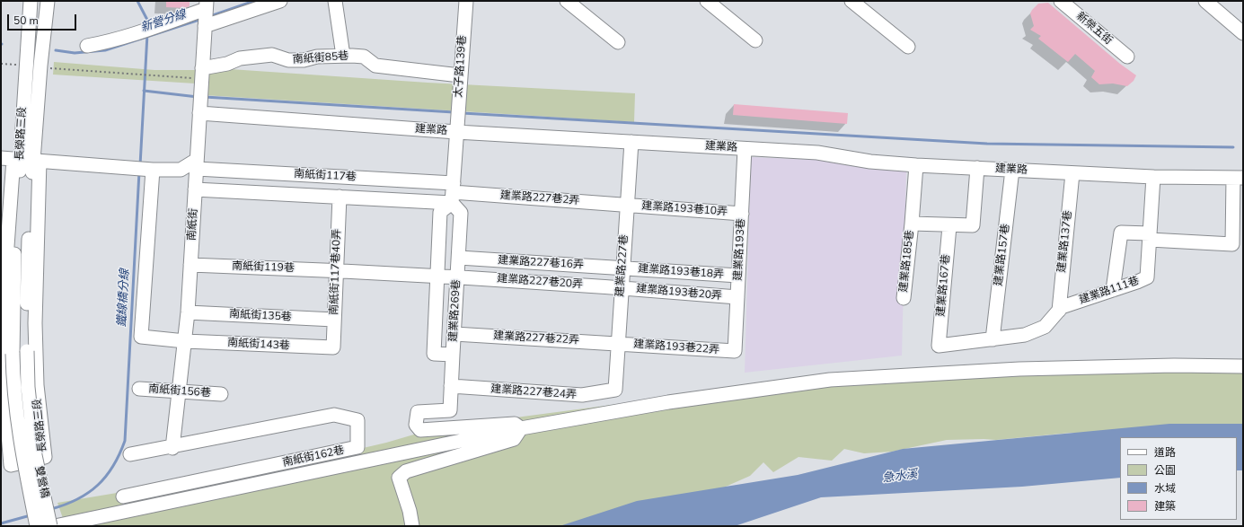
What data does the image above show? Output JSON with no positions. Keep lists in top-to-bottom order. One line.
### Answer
{"streets":{"street":["新榮五街","南紙街85巷","太子路139巷","建業路","長榮路三段","南紙街117巷","建業路227巷2弄","建業路193巷10弄","南紙街","建業路137巷","建業路193巷","建業路157巷","建業路185巷","建業路227巷16弄","建業路227巷","南紙街119巷","南紙街117巷40弄","建業路193巷18弄","建業路227巷20弄","建業路167巷","建業路111巷","建業路193巷20弄","建業路269巷","南紙街135巷","建業路227巷22弄","南紙街143巷","建業路193巷22弄","南紙街156巷","建業路227巷24弄","南紙街162巷","雙營橋"]},"crossings":[["南紙街85巷","太子路139巷"],["南紙街85巷","南紙街"],["太子路139巷","建業路"],["建業路","南紙街"],["建業路","建業路137巷"],["建業路","建業路193巷"],["建業路","建業路157巷"],["建業路","建業路227巷"],["建業路","建業路111巷"],["長榮路三段","雙營橋"],["南紙街117巷","建業路227巷2弄"],["南紙街117巷","南紙街"],["南紙街117巷","南紙街117巷40弄"],["南紙街117巷","建業路269巷"],["建業路227巷2弄","建業路193巷10弄"],["建業路227巷2弄","建業路227巷"],["建業路227巷2弄","建業路269巷"],["建業路193巷10弄","建業路193巷"],["建業路193巷10弄","建業路227巷"],["南紙街","南紙街119巷"],["南紙街","南紙街135巷"],["南紙街","南紙街143巷"],["南紙街","南紙街156巷"],["南紙街","南紙街162巷"],["建業路137巷","建業路111巷"],["建業路193巷","建業路193巷18弄"],["建業路193巷","建業路193巷20弄"],["建業路193巷","建業路193巷22弄"],["建業路157巷","建業路111巷"],["建業路227巷16弄","建業路227巷"],["建業路227巷16弄","建業路193巷18弄"],["建業路227巷16弄","建業路269巷"],["建業路227巷","建業路193巷18弄"],["建業路227巷","建業路227巷20弄"],["建業路227巷","建業路193巷20弄"],["建業路227巷","建業路227巷22弄"],["建業路227巷","建業路193巷22弄"],["建業路227巷","建業路227巷24弄"],["南紙街119巷","南紙街117巷40弄"],["南紙街119巷","建業路227巷20弄"],["南紙街119巷","建業路269巷"],["南紙街117巷40弄","南紙街135巷"],["南紙街117巷40弄","南紙街143巷"],["建業路227巷20弄","建業路193巷20弄"],["建業路227巷20弄","建業路269巷"],["建業路167巷","建業路111巷"],["建業路269巷","建業路227巷22弄"],["建業路227巷22弄","建業路193巷22弄"]],"water":["新營分線","鐵線橋分線","急水溪"],"legend":["道路","公園","水域","建築"],"scale_bar":"50 m"}
